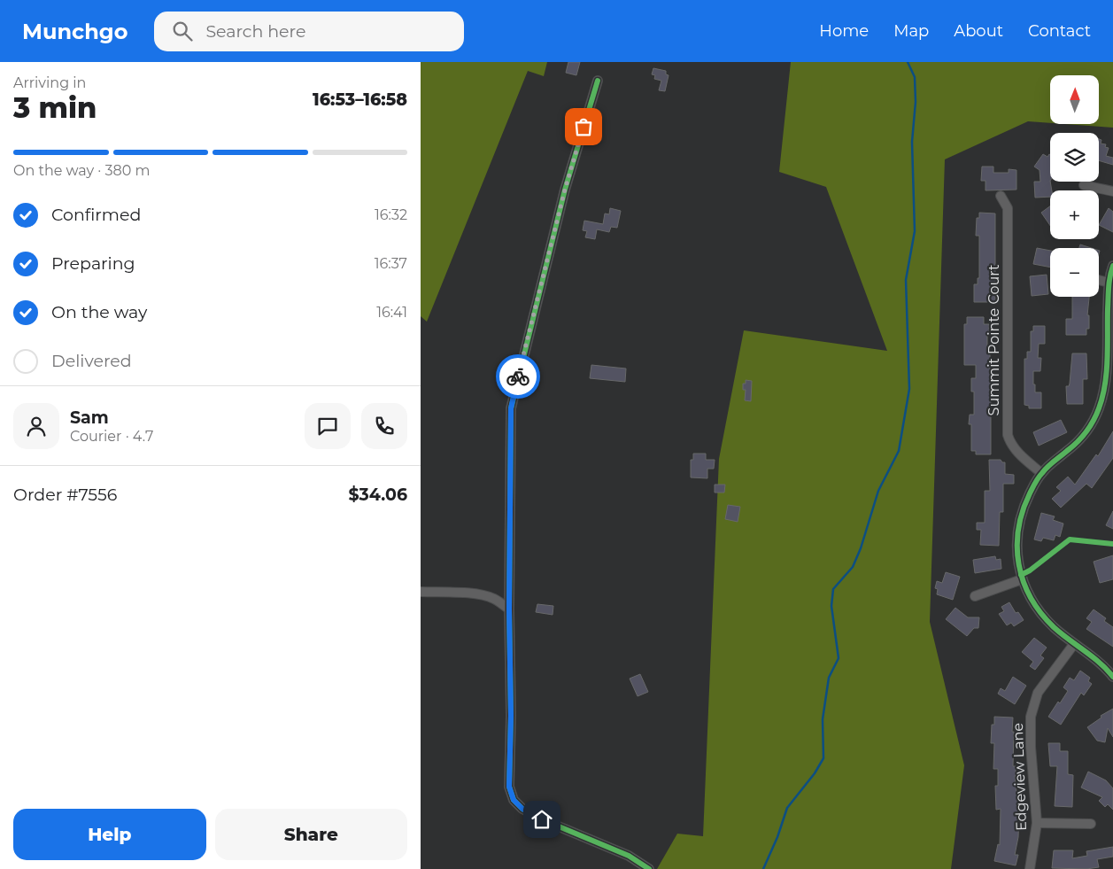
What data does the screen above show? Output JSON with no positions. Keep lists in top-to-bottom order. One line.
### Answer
{"streets":{"street":["Summit Pointe Court","Edgeview Lane"]},"north":"top","page":{"header":"Munchgo","search":"Search here","nav":["Home","Map","About","Contact"],"heading":["3 min","Arriving in","16:53–16:58"],"panel":["Sam","Courier · 4.7","Order #7556","$34.06"],"map_buttons":["+","−"],"bar":"On the way · 380 m","list":[["Confirmed","16:32"],["Preparing","16:37"],["On the way","16:41"],"Delivered"],"buttons":["Help","Share"]}}
